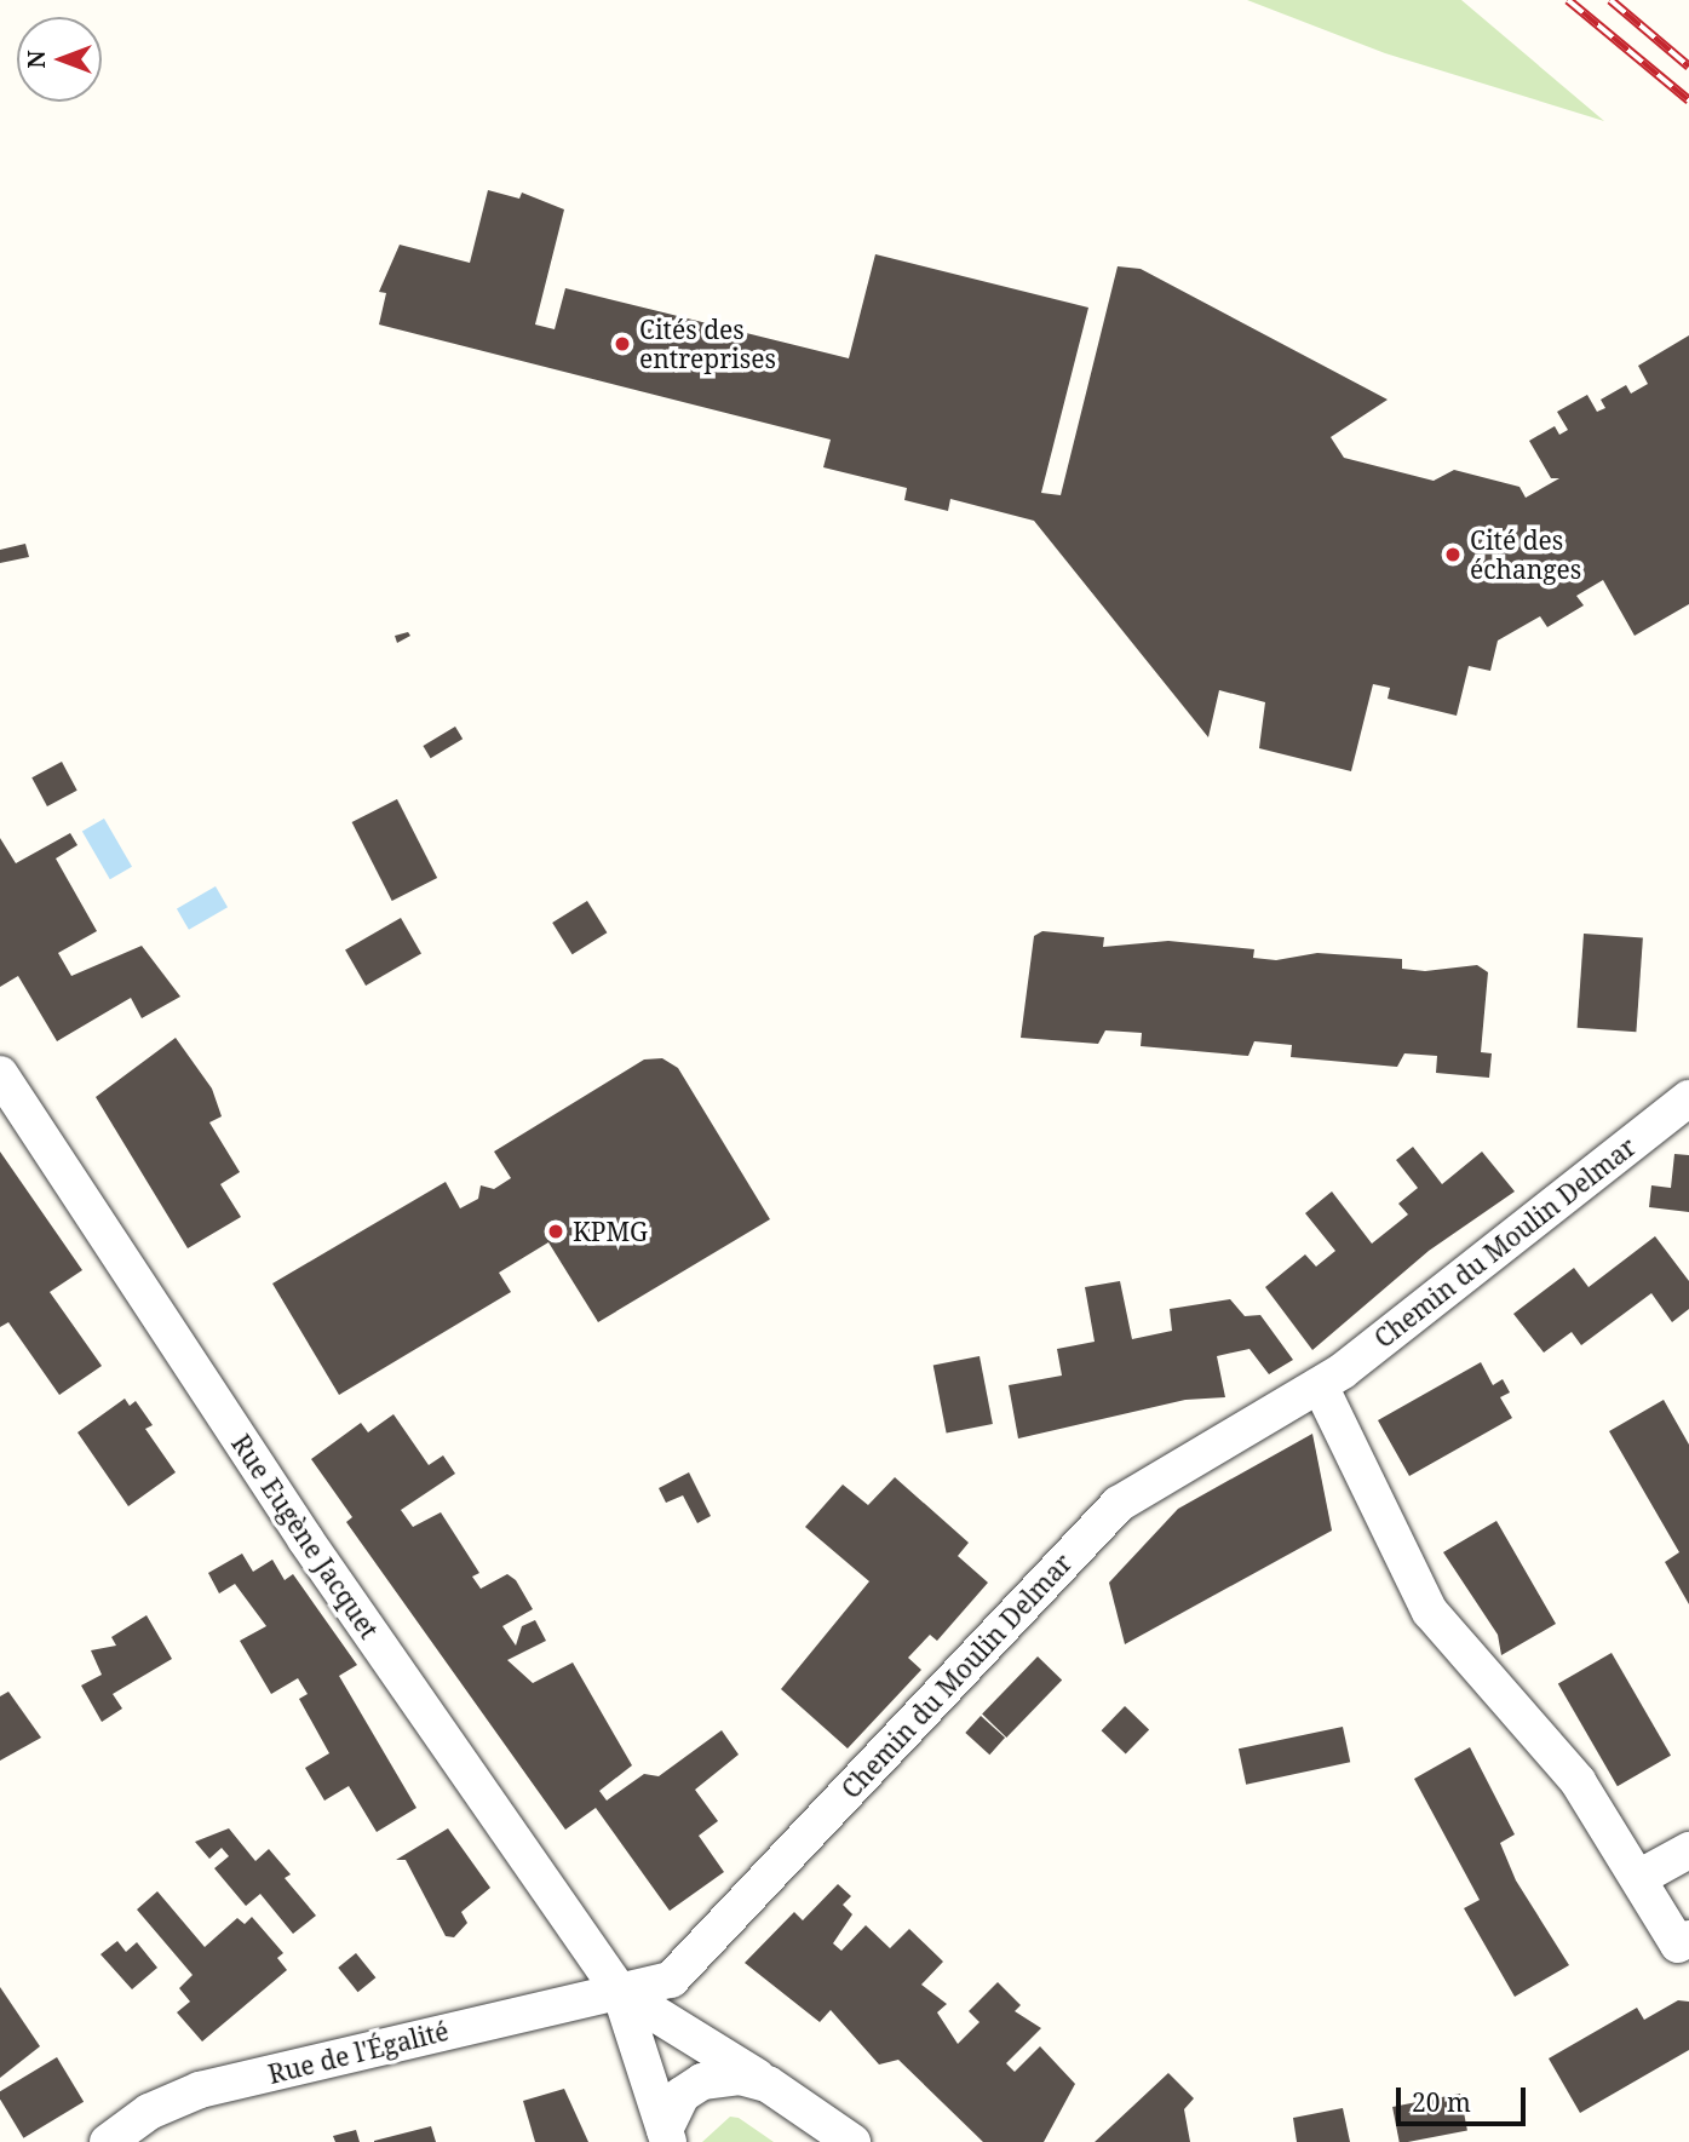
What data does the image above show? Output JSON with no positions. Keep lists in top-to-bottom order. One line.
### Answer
{"streets":{"street":["Chemin du Moulin Delmar","Rue Eugène Jacquet","Rue de l'Égalité"]},"crossings":[["Chemin du Moulin Delmar","Rue Eugène Jacquet"],["Chemin du Moulin Delmar","Rue de l'Égalité"],["Rue Eugène Jacquet","Rue de l'Égalité"]],"places":["Cités des entreprises","Cité des échanges","KPMG"],"scale_bar":"20 m","north":"left"}
